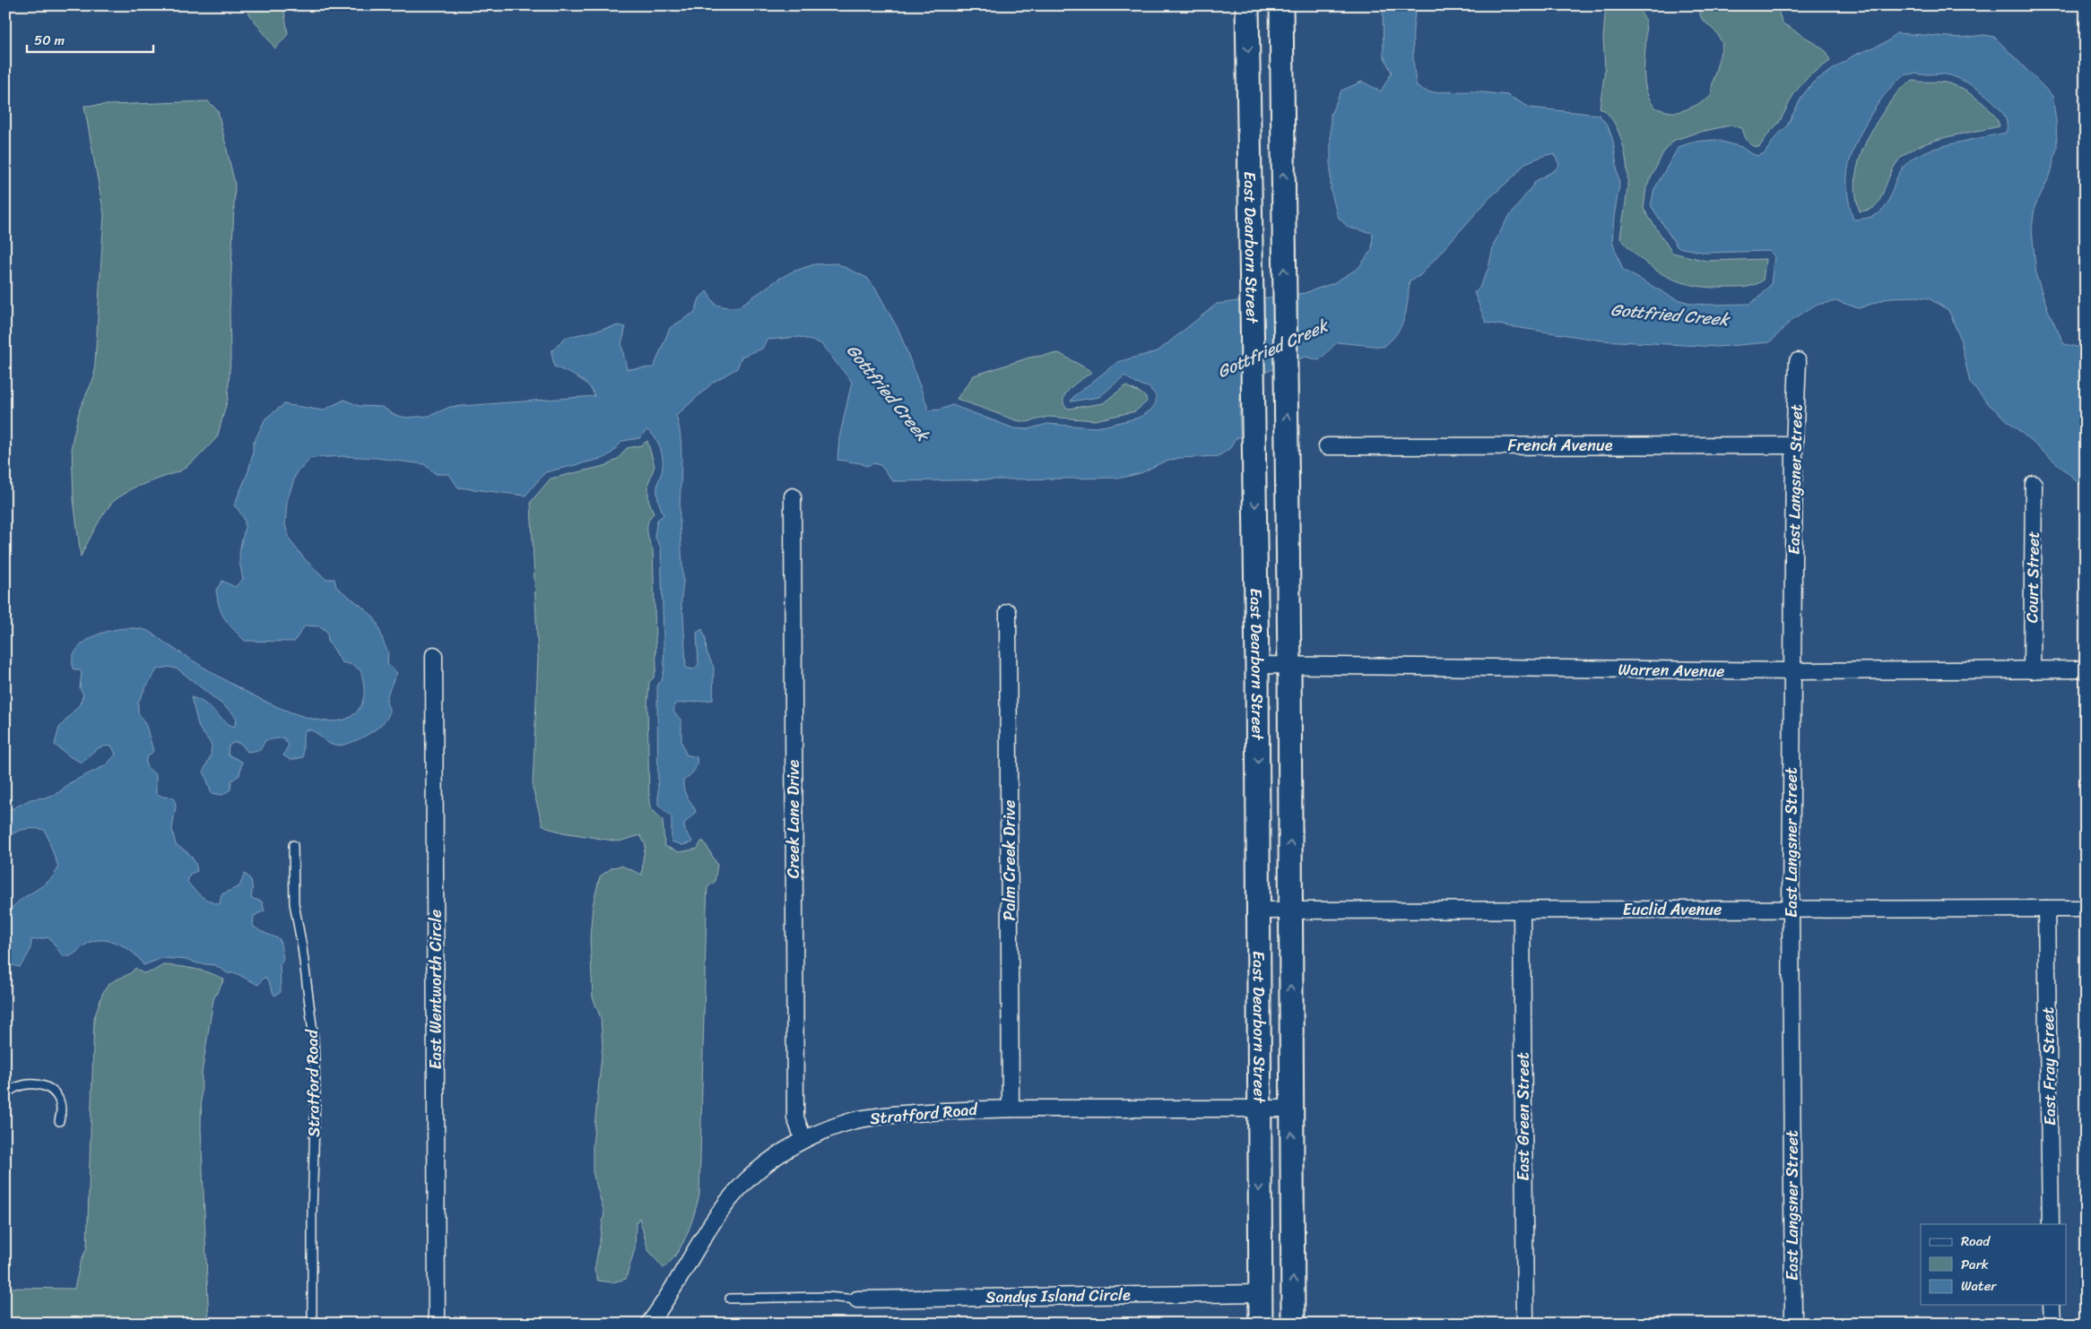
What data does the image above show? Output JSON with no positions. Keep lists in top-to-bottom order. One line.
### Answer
{"streets":{"main road":["East Dearborn Street"],"street":["French Avenue","East Langsner Street","Court Street","Warren Avenue","Creek Lane Drive","Palm Creek Drive","Euclid Avenue","East Wentworth Circle","East Fray Street","Stratford Road","East Green Street","Sandys Island Circle"]},"crossings":[["East Dearborn Street","Warren Avenue"],["East Dearborn Street","Euclid Avenue"],["East Dearborn Street","Stratford Road"],["East Dearborn Street","Sandys Island Circle"],["French Avenue","East Langsner Street"],["East Langsner Street","Warren Avenue"],["East Langsner Street","Euclid Avenue"],["Court Street","Warren Avenue"],["Creek Lane Drive","Stratford Road"],["Palm Creek Drive","Stratford Road"],["Euclid Avenue","East Fray Street"],["Euclid Avenue","East Green Street"]],"water":["Gottfried Creek"],"legend":["Road","Park","Water"],"scale_bar":"50 m"}
